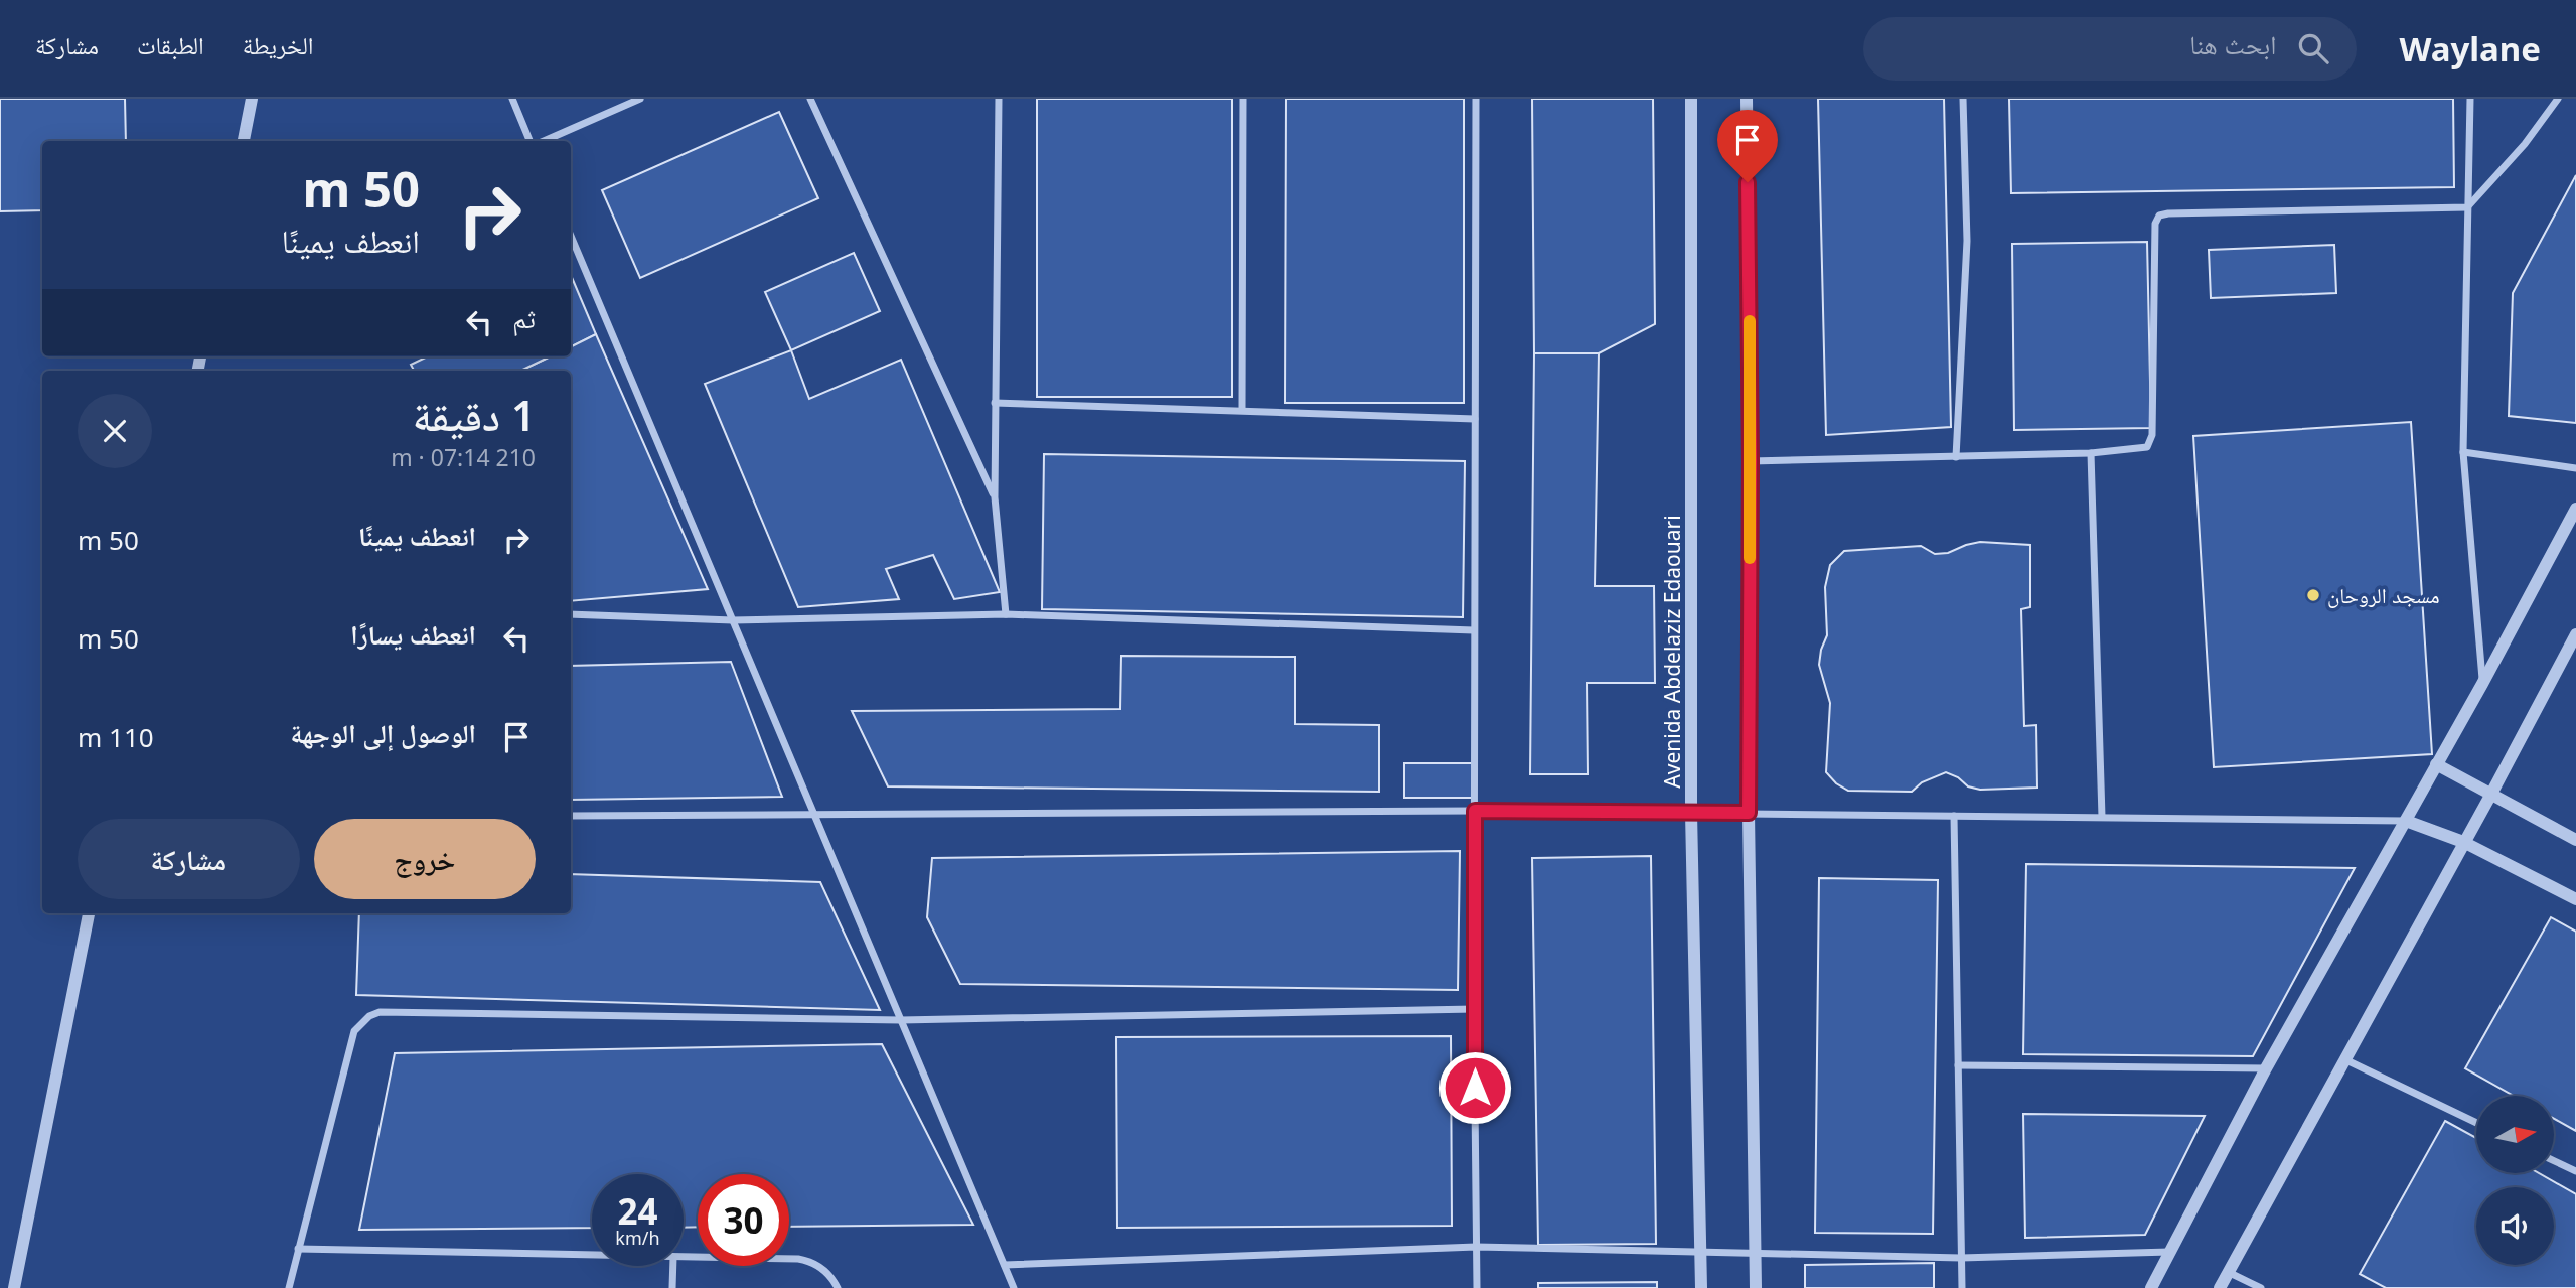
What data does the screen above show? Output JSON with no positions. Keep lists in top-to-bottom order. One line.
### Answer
{"streets":{"street":["Avenida Abdelaziz Edaouari"]},"places":["مسجد الروحان"],"north":"right","page":{"header":"Waylane","search":"ابحث هنا","nav":["الخريطة","الطبقات","مشاركة"],"turn":["50 m","انعطف يمينًا"],"then":"ثم","heading":["1 دقيقة","210 m · 07:14"],"list":[{"name":"انعطف يمينًا","value":"50 m"},{"name":"انعطف يسارًا","value":"50 m"},{"name":"الوصول إلى الوجهة","value":"110 m"}],"buttons":["خروج","مشاركة"],"speed":"24 km/h","limit":"30"}}
